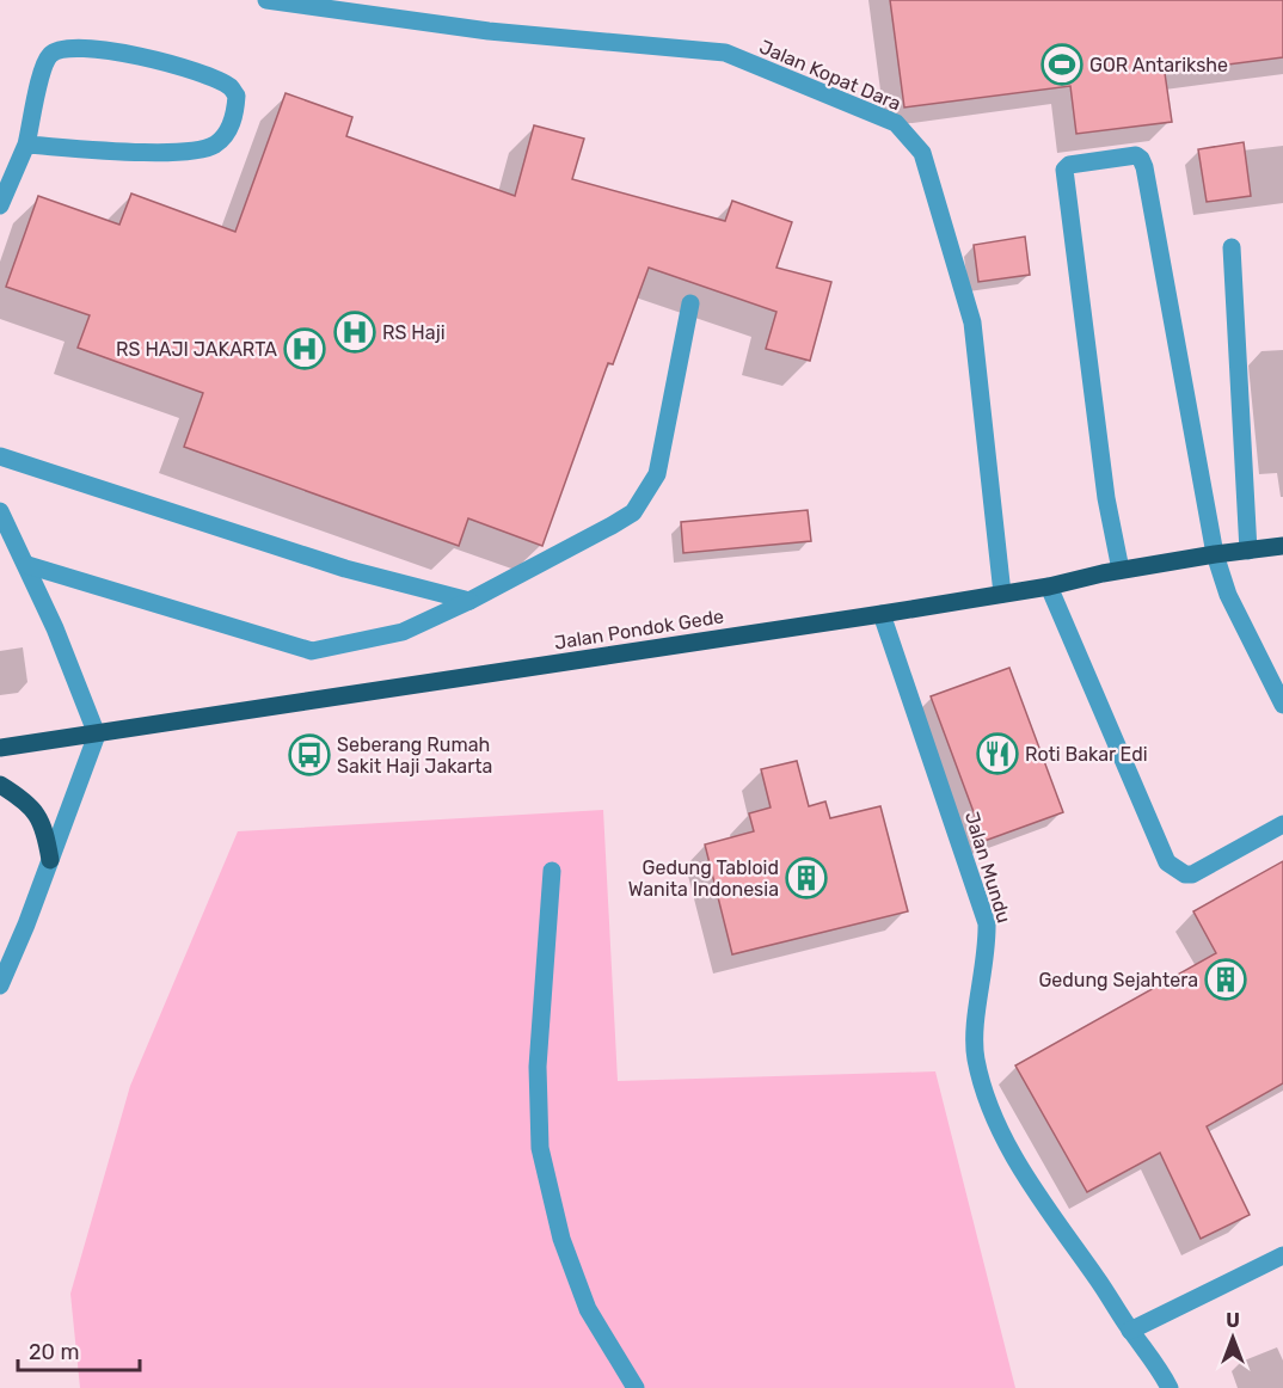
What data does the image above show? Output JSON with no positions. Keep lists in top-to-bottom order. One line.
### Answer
{"streets":{"main road":["Jalan Pondok Gede"],"street":["Jalan Kopat Dara","Jalan Mundu"]},"crossings":[["Jalan Kopat Dara","Jalan Pondok Gede"],["Jalan Pondok Gede","Jalan Mundu"]],"places":{"sports":["GOR Antarikshe"],"hospital":["RS Haji","RS HAJI JAKARTA"],"restaurant":["Roti Bakar Edi"],"bus stop":["Seberang Rumah Sakit Haji Jakarta"],"building":["Gedung Tabloid Wanita Indonesia","Gedung Sejahtera"]},"scale_bar":"20 m","north":"top"}
